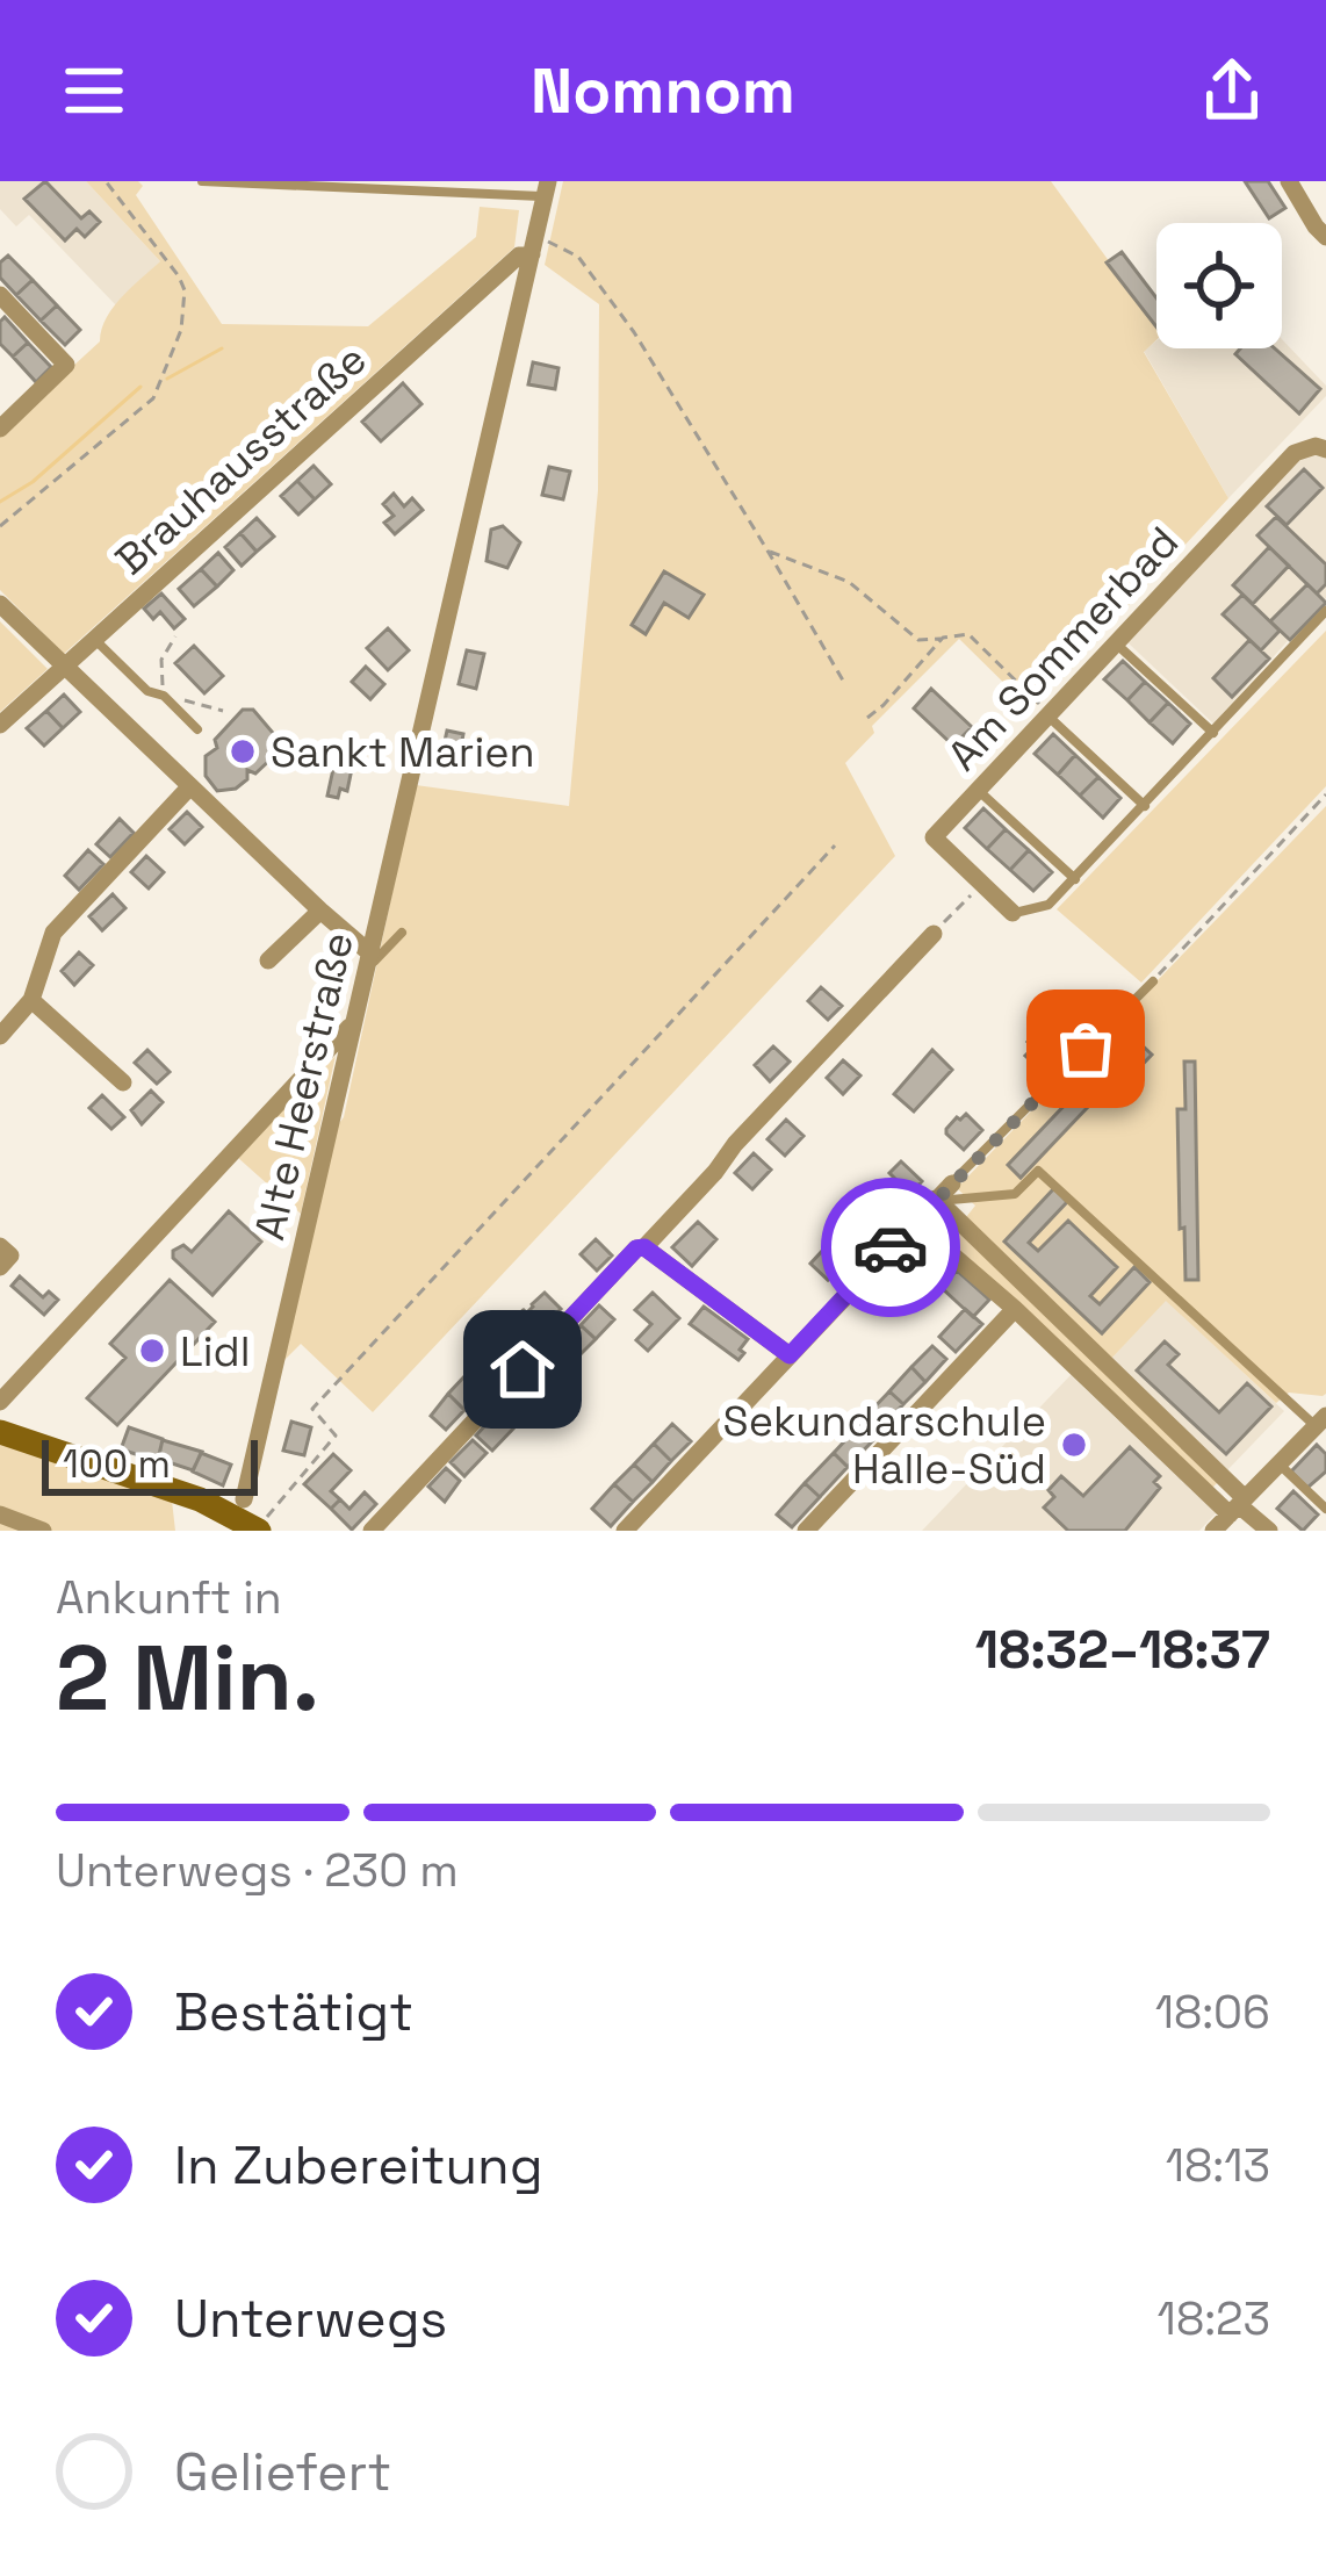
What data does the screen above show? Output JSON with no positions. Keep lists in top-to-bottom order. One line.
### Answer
{"streets":{"street":["Brauhausstraße","Am Sommerbad","Alte Heerstraße"]},"crossings":[["Brauhausstraße","Alte Heerstraße"]],"places":["Sankt Marien","Lidl","Sekundarschule Halle-Süd"],"scale_bar":"100 m","page":{"header":"Nomnom","scale":"100 m","heading":["2 Min.","Ankunft in","18:32–18:37"],"bar":"Unterwegs · 230 m","list":[["Bestätigt","18:06"],["In Zubereitung","18:13"],["Unterwegs","18:23"],"Geliefert"]}}
